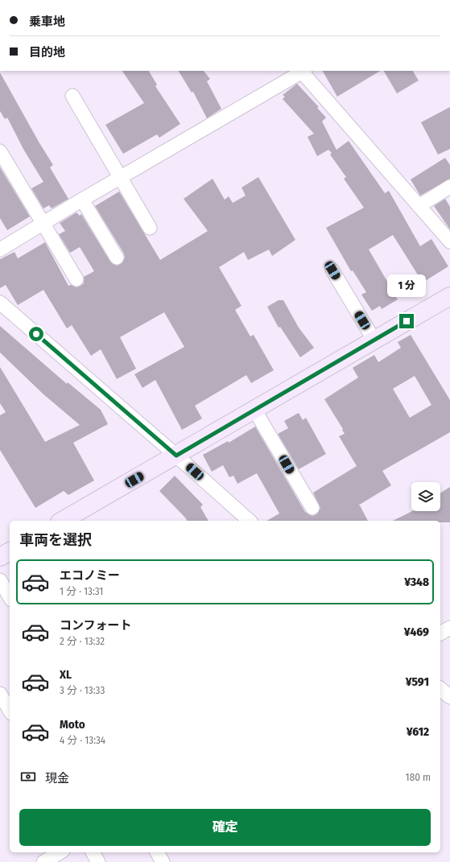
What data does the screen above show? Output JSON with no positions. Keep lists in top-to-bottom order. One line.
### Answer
{"page":{"banner":["乗車地","目的地"],"bubble":"1 分","heading":"車両を選択","list":[{"name":"エコノミー","note":"1 分 · 13:31","value":"¥348"},{"name":"コンフォート","note":"2 分 · 13:32","value":"¥469"},{"name":"XL","note":"3 分 · 13:33","value":"¥591"},{"name":"Moto","note":"4 分 · 13:34","value":"¥612"}],"pay":["現金","180 m"],"buttons":"確定"}}
